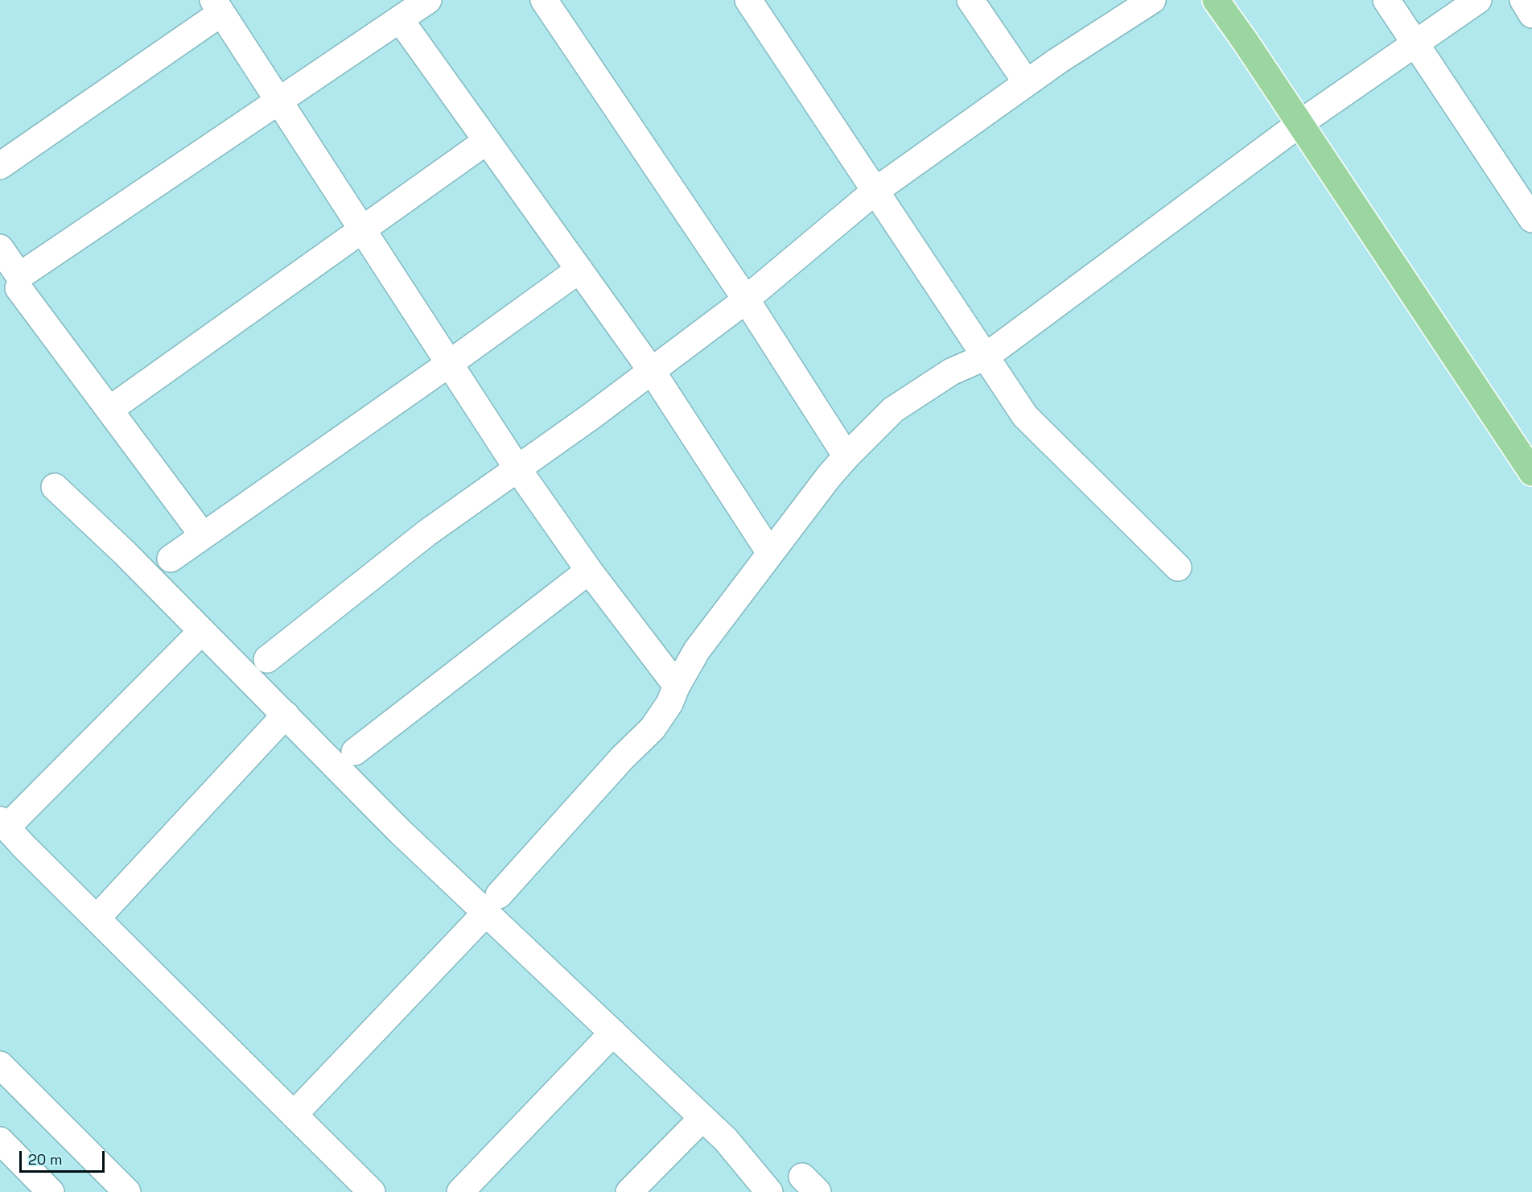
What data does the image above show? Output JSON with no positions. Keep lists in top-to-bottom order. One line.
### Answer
{"scale_bar":"20 m"}
